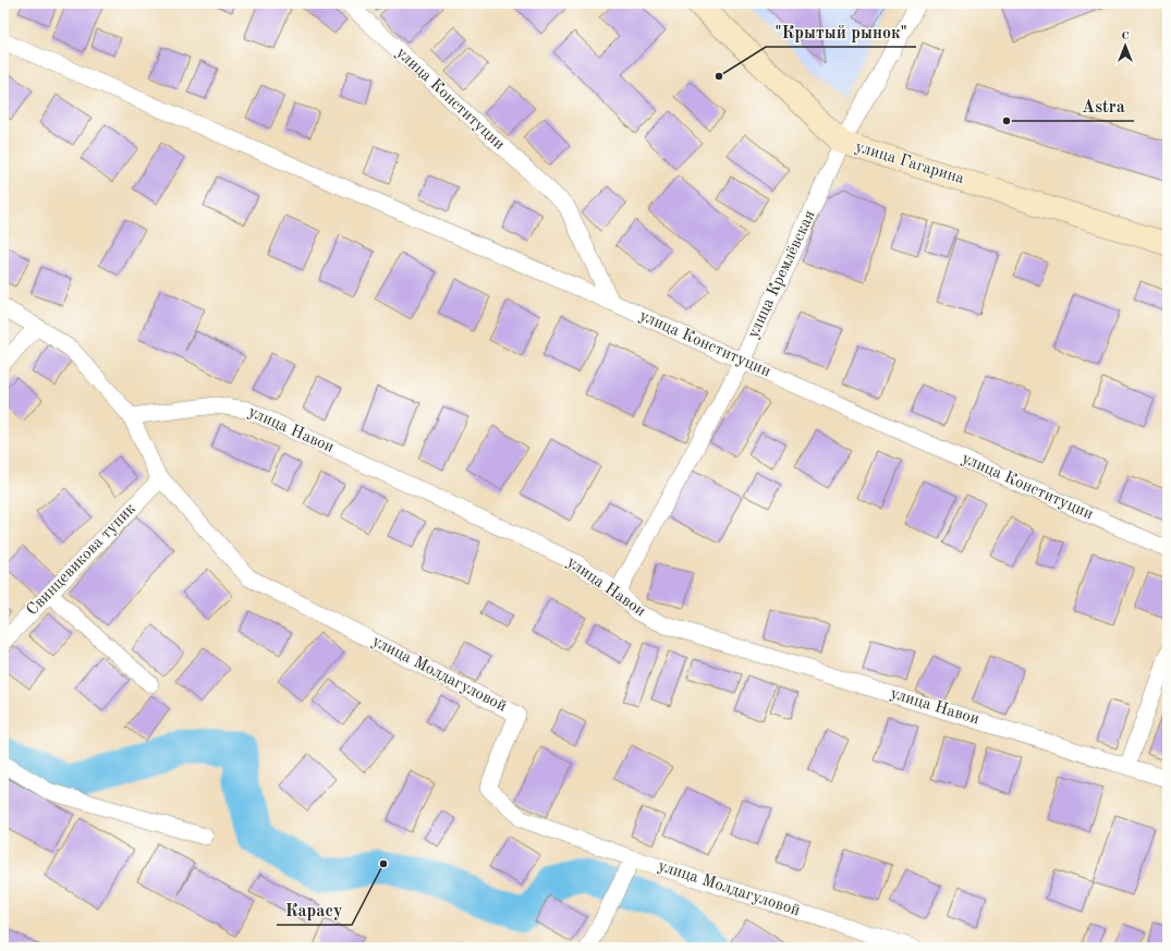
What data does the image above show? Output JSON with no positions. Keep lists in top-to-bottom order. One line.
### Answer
{"streets":{"main road":["улица Гагарина"],"street":["улица Конституции","улица Кремлёвская","улица Навои","Свинцевикова тупик","улица Молдагуловой"]},"crossings":[["улица Конституции","улица Кремлёвская"],["улица Гагарина","улица Кремлёвская"],["улица Кремлёвская","улица Навои"],["улица Навои","улица Молдагуловой"],["Свинцевикова тупик","улица Молдагуловой"]],"places":["\"Крытый рынок\"","Astra","Карасу"],"north":"top"}
